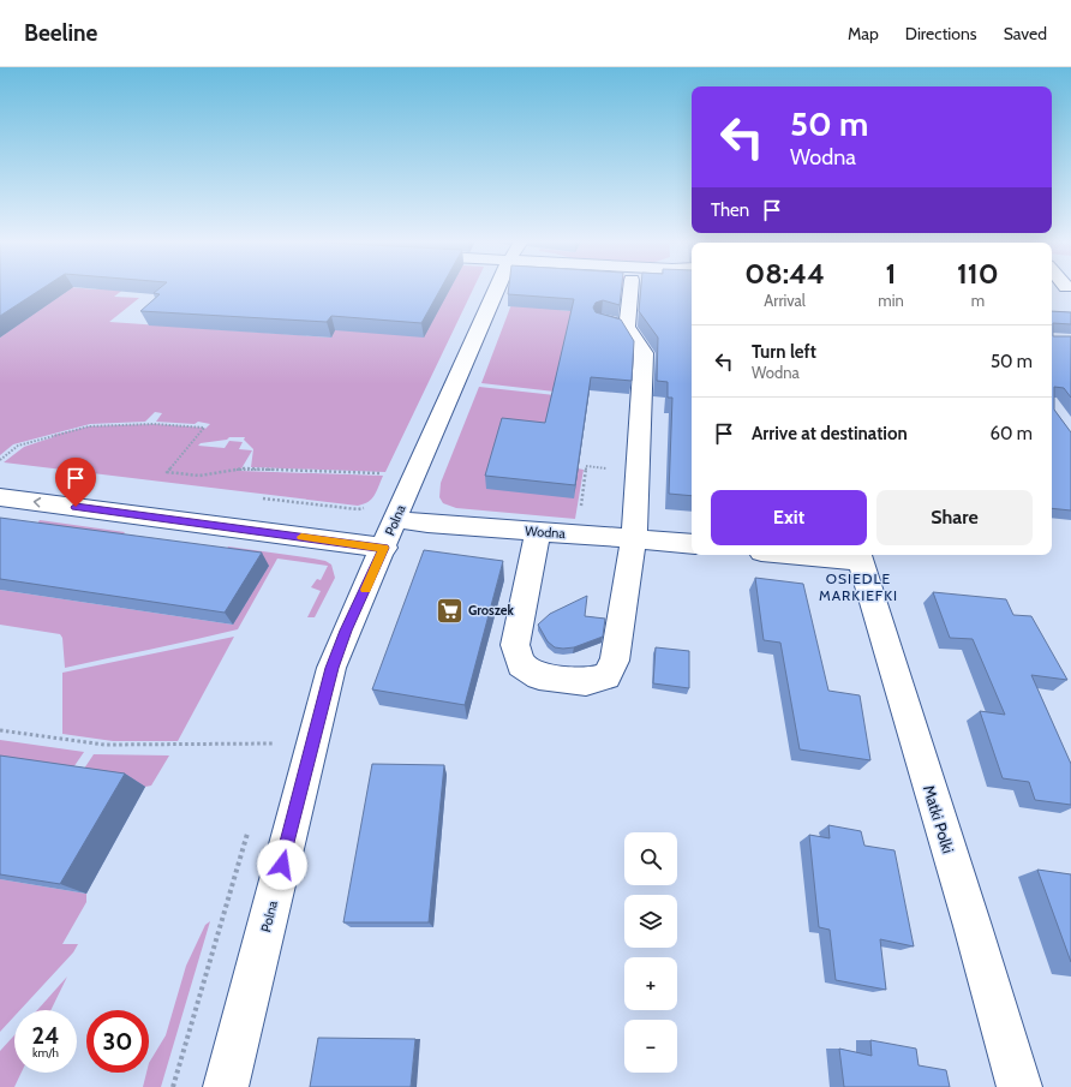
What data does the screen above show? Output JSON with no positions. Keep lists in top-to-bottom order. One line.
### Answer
{"streets":{"street":["Polna","Wodna","Matki Polki"]},"crossings":[["Polna","Wodna"]],"one_way":["Wodna"],"districts":["OSIEDLE MARKIEFKI"],"places":{"supermarket":["Groszek"]},"page":{"header":"Beeline","nav":["Map","Directions","Saved"],"turn":["50 m","Wodna"],"then":"Then","eta":["08:44","Arrival","1","min","110","m"],"list":[{"name":"Turn left","note":"Wodna","value":"50 m"},{"name":"Arrive at destination","value":"60 m"}],"buttons":["Exit","Share"],"map_buttons":["+","−"],"speed":"24 km/h","limit":"30"}}
